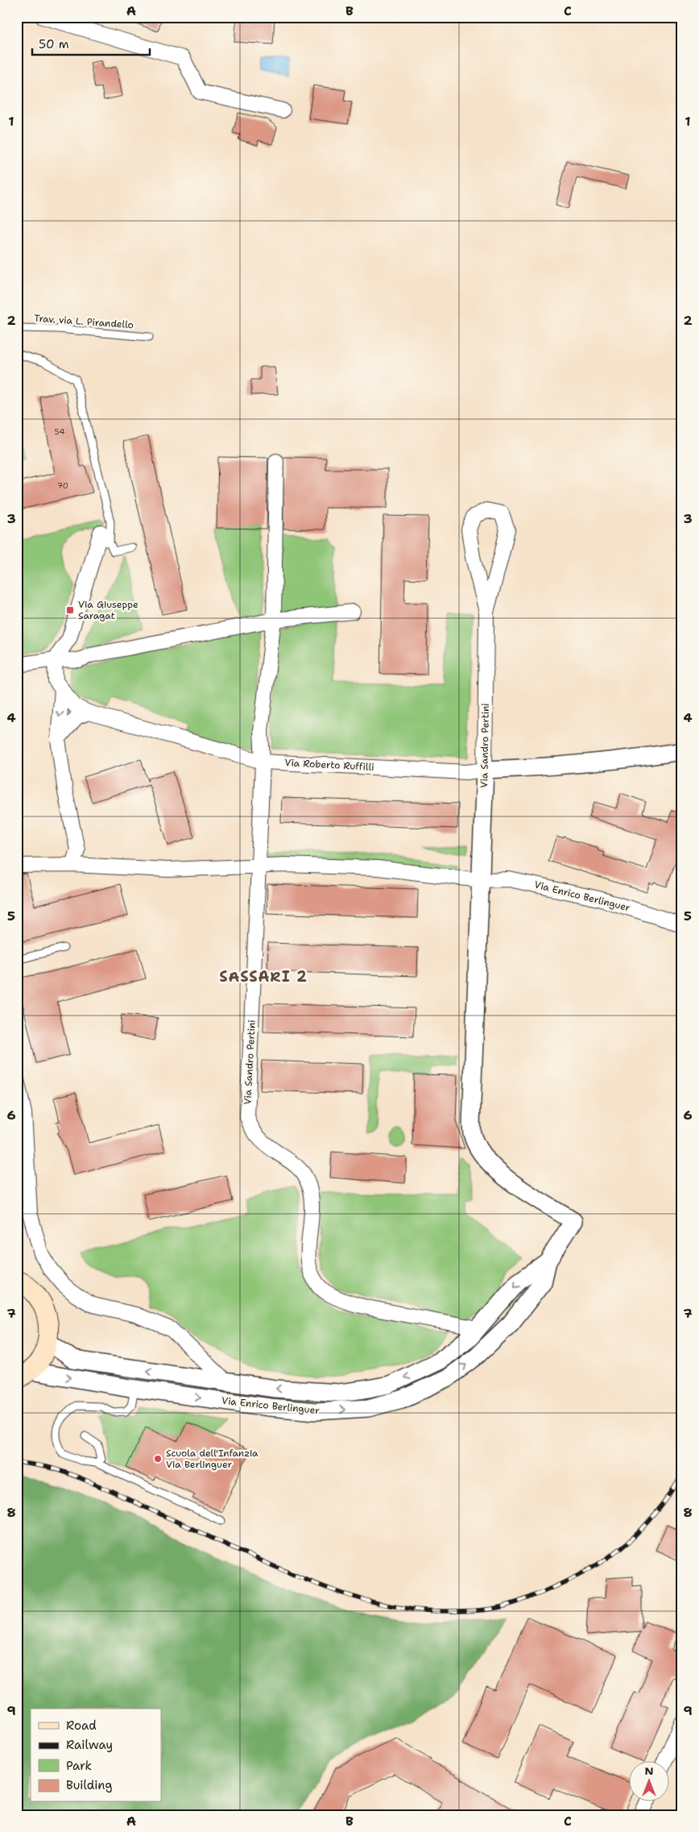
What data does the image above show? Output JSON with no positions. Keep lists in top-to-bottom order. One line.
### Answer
{"streets":{"street":["Via Sandro Pertini","Via Roberto Ruffilli","Via Enrico Berlinguer"],"lane":["Trav. via L. Pirandello"]},"crossings":[["Via Sandro Pertini","Via Roberto Ruffilli"],["Via Sandro Pertini","Via Enrico Berlinguer"]],"districts":["SASSARI 2"],"places":{"transit":["Via Giuseppe Saragat"],"other":["Scuola dell'Infanzia Via Berlinguer"]},"house_numbers":["54","70"],"legend":["Road","Railway","Park","Building"],"scale_bar":"50 m","north":"top","grid":{"columns":["A","B","C"],"rows":["1","2","3","4","5","6","7","8","9"]}}
